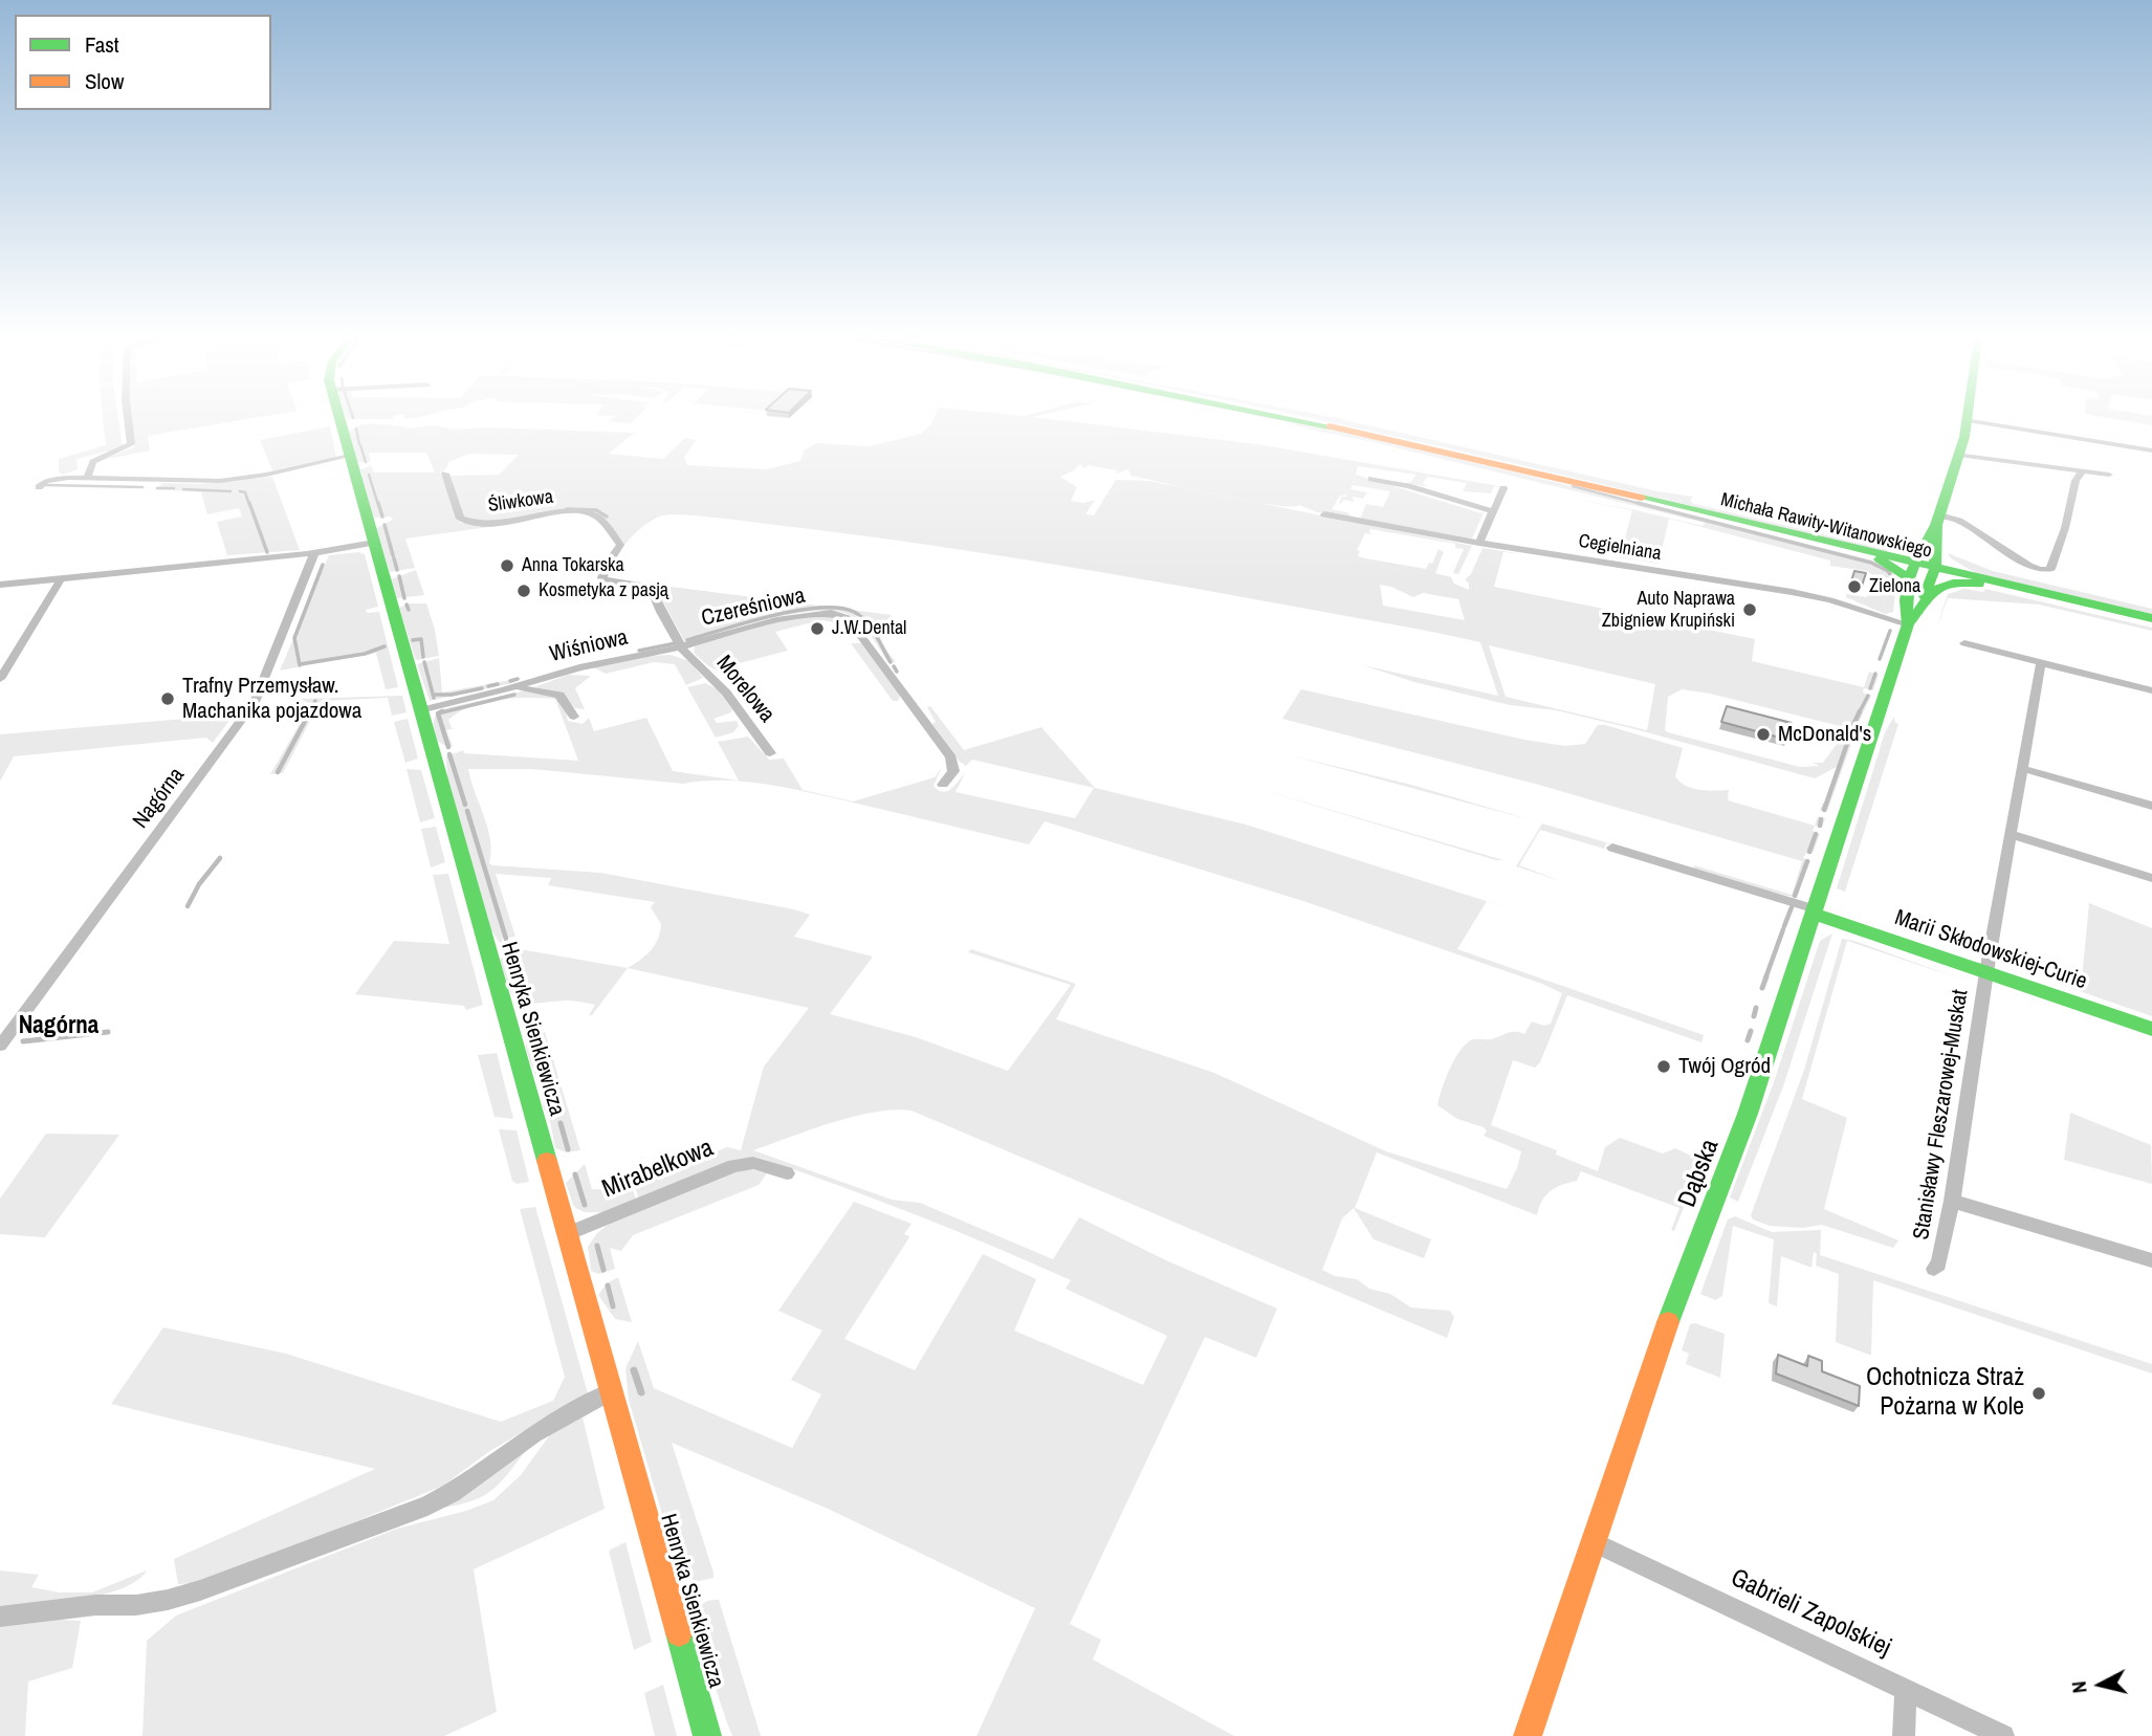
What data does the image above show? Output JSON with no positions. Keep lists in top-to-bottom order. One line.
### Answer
{"streets":{"street":["Śliwkowa","Michała Rawity-Witanowskiego","Cegielniana","Czereśniowa","Wiśniowa","Morelowa","Nagórna","Marii Skłodowskiej-Curie","Henryka Sienkiewicza","Stanisławy Fleszarowej-Muskat","Mirabelkowa","Dąbska","Gabrieli Zapolskiej"]},"crossings":[["Śliwkowa","Morelowa"],["Michała Rawity-Witanowskiego","Dąbska"],["Cegielniana","Dąbska"],["Czereśniowa","Wiśniowa"],["Czereśniowa","Morelowa"],["Wiśniowa","Morelowa"],["Wiśniowa","Henryka Sienkiewicza"],["Marii Skłodowskiej-Curie","Stanisławy Fleszarowej-Muskat"],["Marii Skłodowskiej-Curie","Dąbska"],["Henryka Sienkiewicza","Mirabelkowa"],["Dąbska","Gabrieli Zapolskiej"]],"districts":["Nagórna"],"places":["Anna Tokarska","Zielona","Kosmetyka z pasją","Auto Naprawa Zbigniew Krupiński","J.W.Dental","Trafny Przemysław. Machanika pojazdowa","McDonald's","Twój Ogród","Ochotnicza Straż Pożarna w Kole"],"legend":["Fast","Slow"],"north":"left"}
